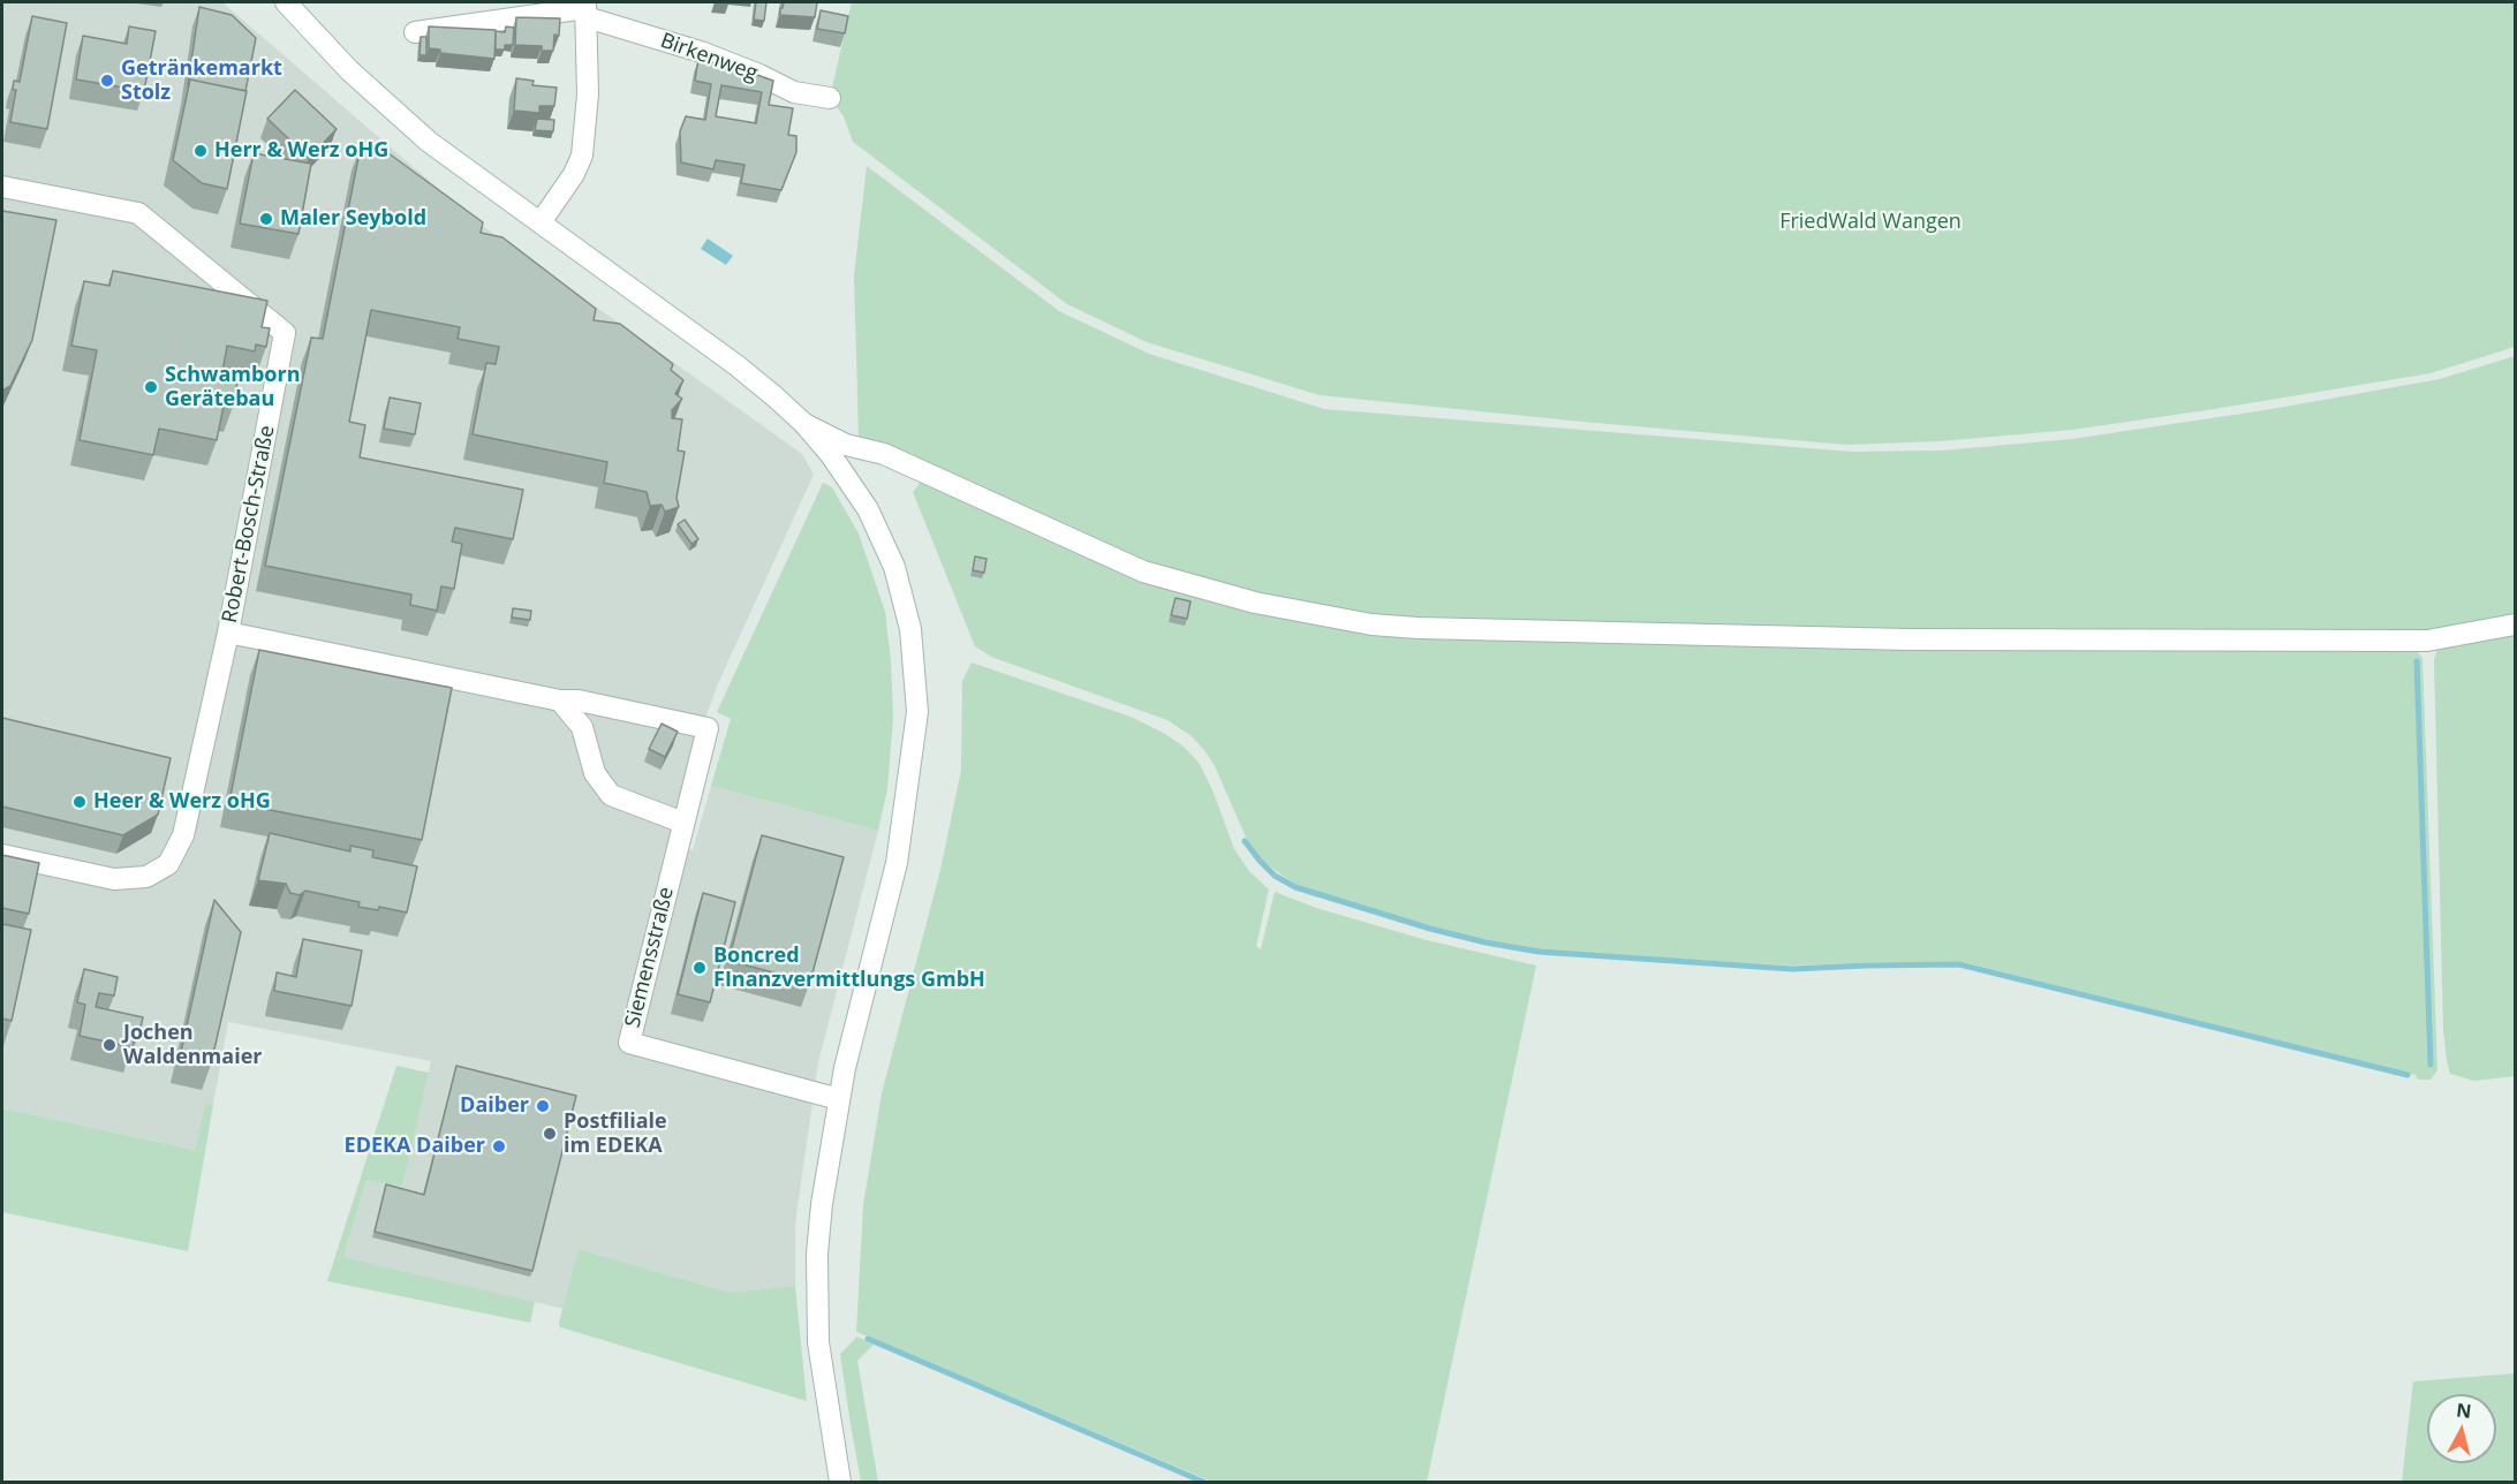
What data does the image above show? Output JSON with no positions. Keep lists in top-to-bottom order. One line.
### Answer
{"streets":{"street":["Birkenweg","Robert-Bosch-Straße","Siemensstraße"]},"crossings":[["Robert-Bosch-Straße","Siemensstraße"]],"parks":["FriedWald Wangen"],"places":["Getränkemarkt Stolz","Herr & Werz oHG","Maler Seybold","Schwamborn Gerätebau","Heer & Werz oHG","Boncred FInanzvermittlungs GmbH","Jochen Waldenmaier","Daiber","Postfiliale im EDEKA","EDEKA Daiber"],"north":"top"}
